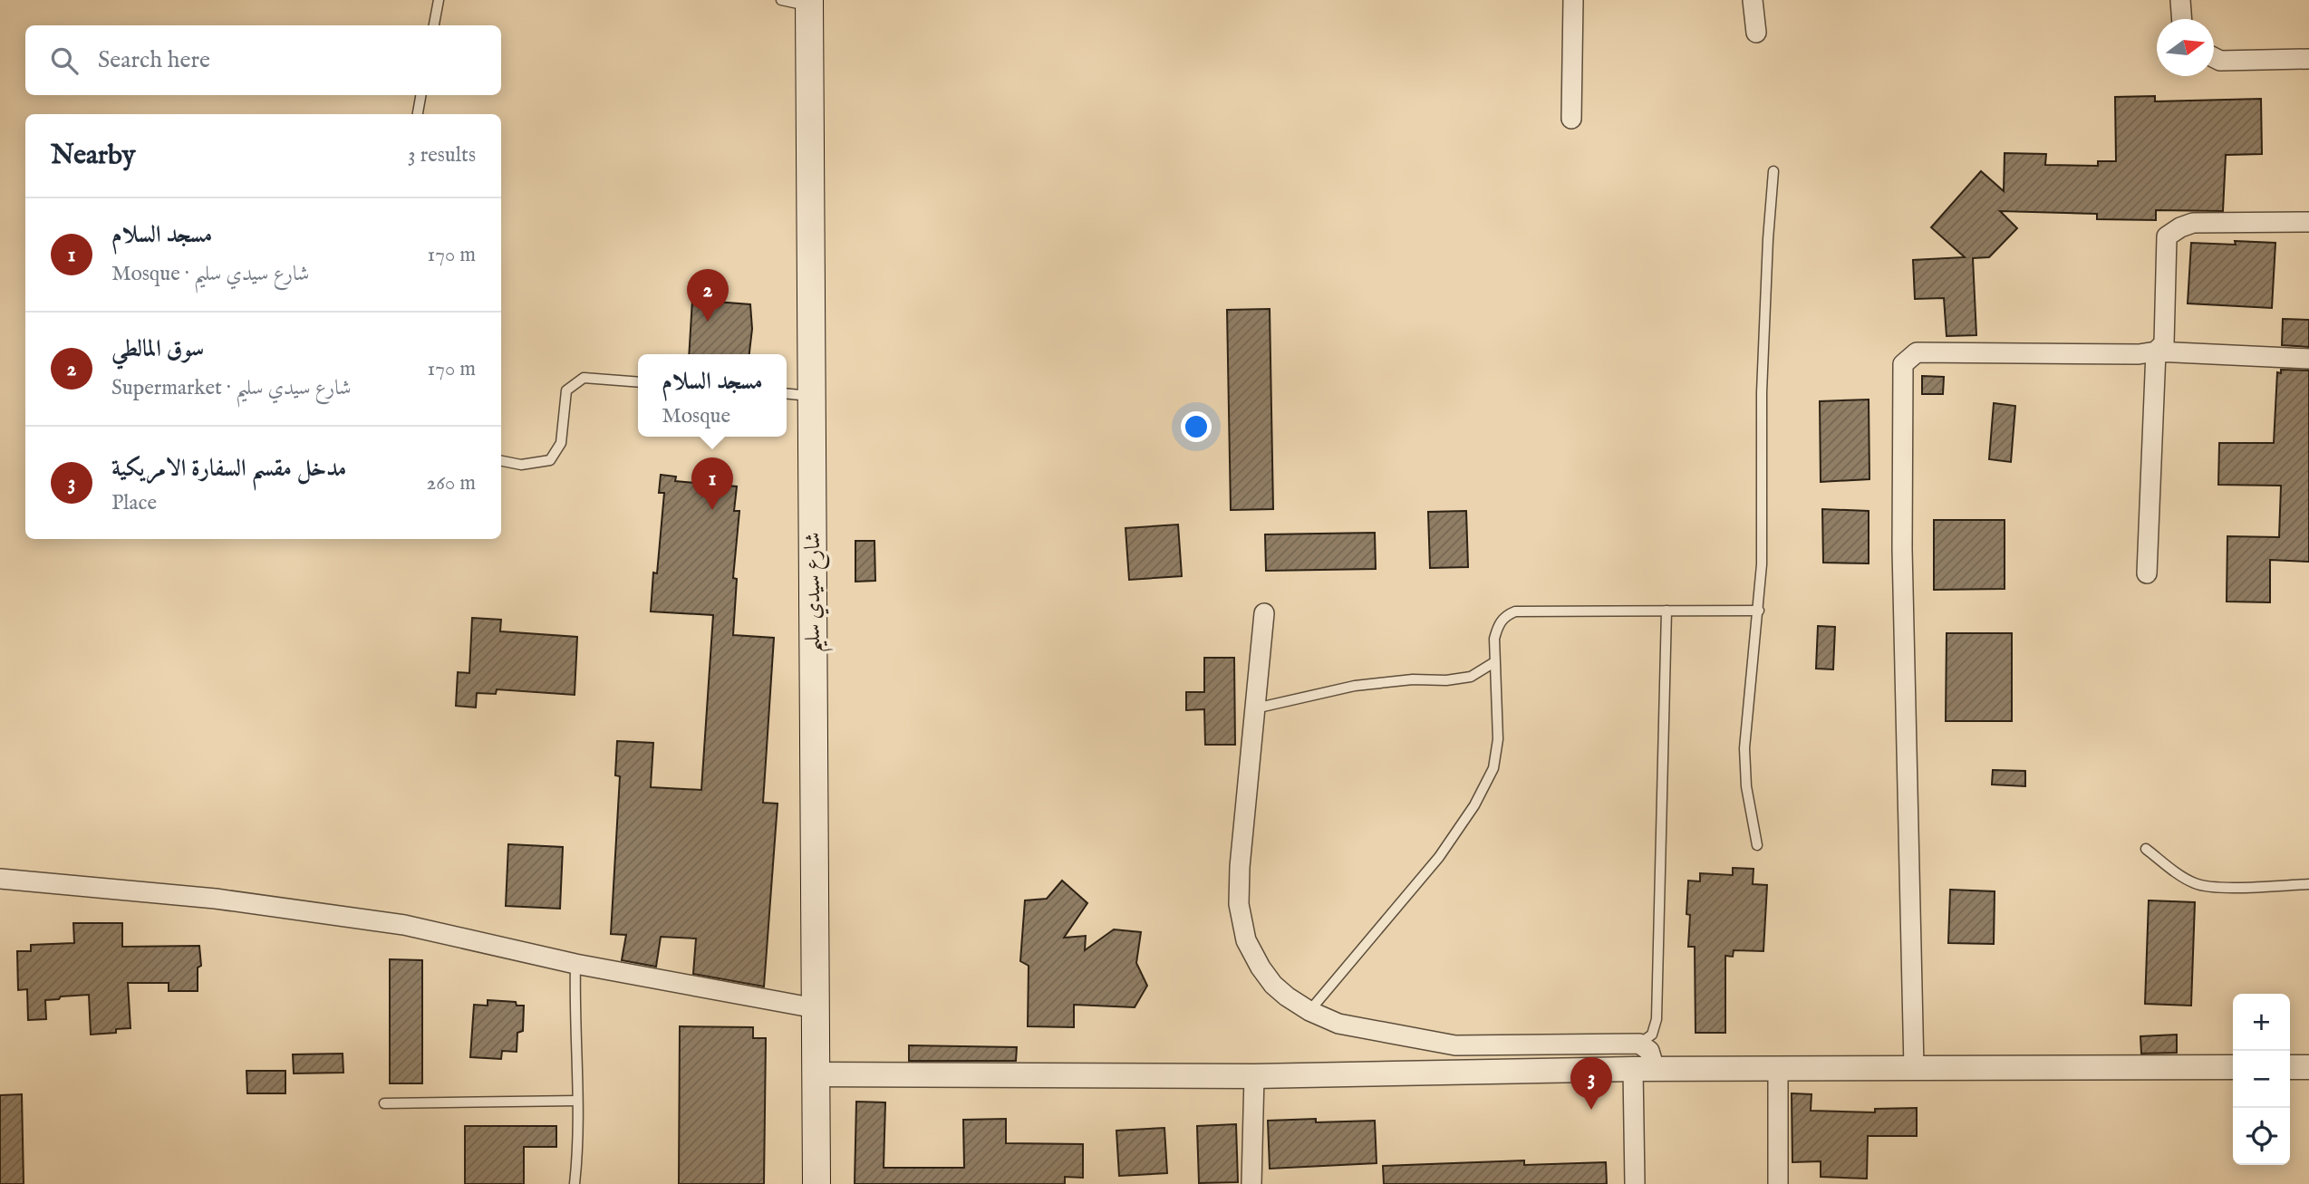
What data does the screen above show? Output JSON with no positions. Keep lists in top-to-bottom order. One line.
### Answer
{"streets":{"main road":["شارع سيدي سليم"]},"north":"right","page":{"search":"Search here","heading":["Nearby","3 results"],"list":[{"mark":"1","name":"مسجد السلام","note":"Mosque · شارع سيدي سليم","value":"170 m"},{"mark":"2","name":"سوق المالطي","note":"Supermarket · شارع سيدي سليم","value":"170 m"},{"mark":"3","name":"مدخل مقسم السفارة الامريكية","note":"Place","value":"260 m"}],"pins":["2","1","3"],"popup":["مسجد السلام","Mosque"],"map_buttons":["+","−"]}}
